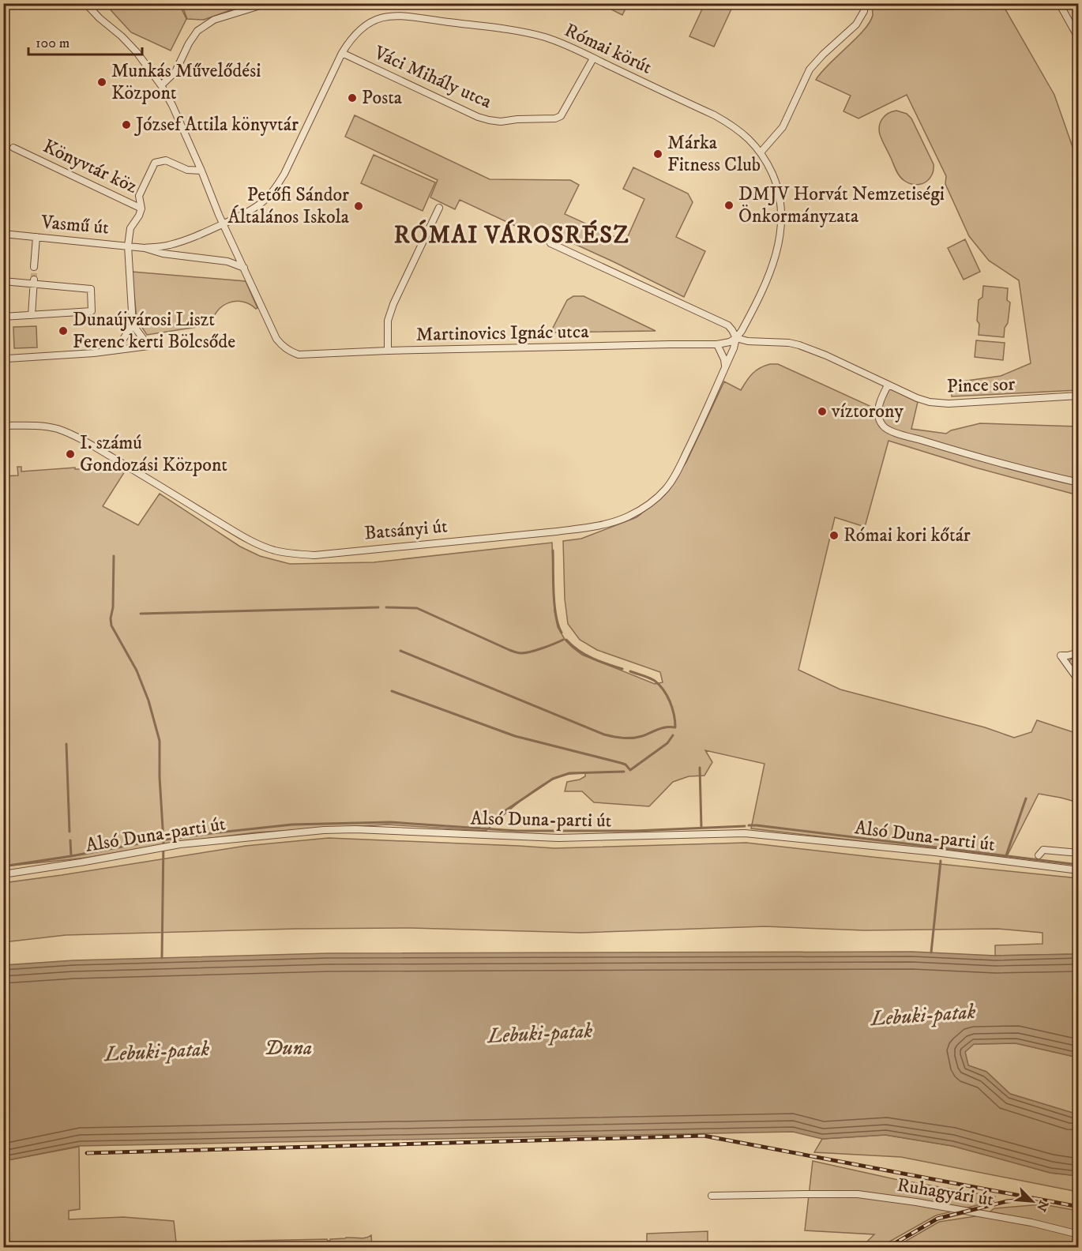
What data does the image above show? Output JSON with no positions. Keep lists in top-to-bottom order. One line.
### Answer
{"streets":{"street":["Római körút","Váci Mihály utca","Könyvtár köz","Vasmű út","Martinovics Ignác utca","Pince sor","Batsányi út","Alsó Duna-parti út","Ruhagyári út"]},"crossings":[["Római körút","Váci Mihály utca"],["Római körút","Vasmű út"],["Római körút","Martinovics Ignác utca"],["Római körút","Batsányi út"],["Könyvtár köz","Vasmű út"],["Vasmű út","Martinovics Ignác utca"],["Martinovics Ignác utca","Pince sor"],["Martinovics Ignác utca","Batsányi út"]],"districts":["RÓMAI VÁROSRÉSZ"],"water":["Lebuki-patak","Duna"],"places":["Munkás Művelődési Központ","Posta","József Attila könyvtár","Márka Fitness Club","DMJV Horvát Nemzetiségi Önkormányzata","Petőfi Sándor Általános Iskola","Dunaújvárosi Liszt Ferenc kerti Bölcsőde","víztorony","I. számú Gondozási Központ","Római kori kőtár"],"scale_bar":"100 m","north":"bottom right"}
